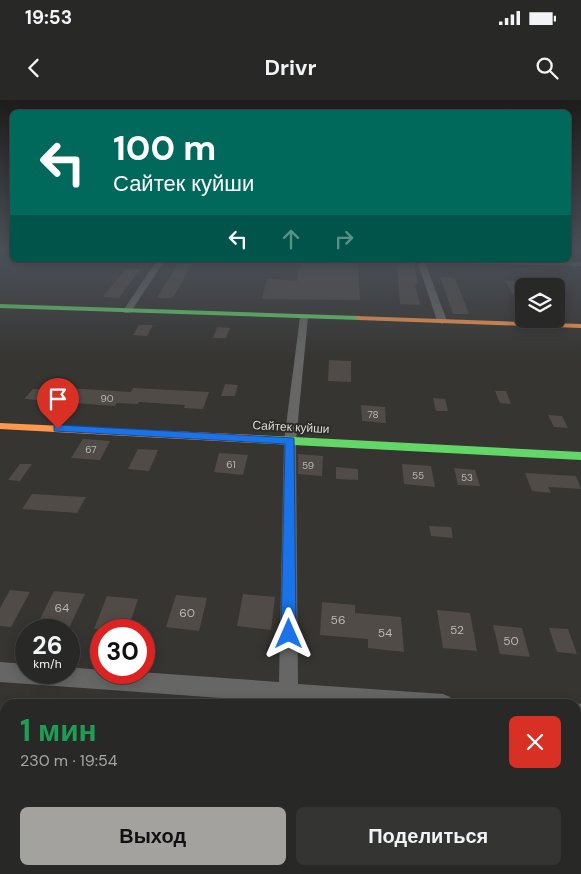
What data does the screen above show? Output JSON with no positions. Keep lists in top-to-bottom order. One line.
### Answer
{"streets":{"street":["Сайтек куйши"]},"house_numbers":["90","78","67","61","59","55","53","64","60","56","52","54","50"],"page":{"status":"19:53","header":"Drivr","turn":["100 m","Сайтек куйши"],"speed":"26 km/h","limit":"30","heading":["1 мин","230 m · 19:54"],"buttons":["Выход","Поделиться"]}}
